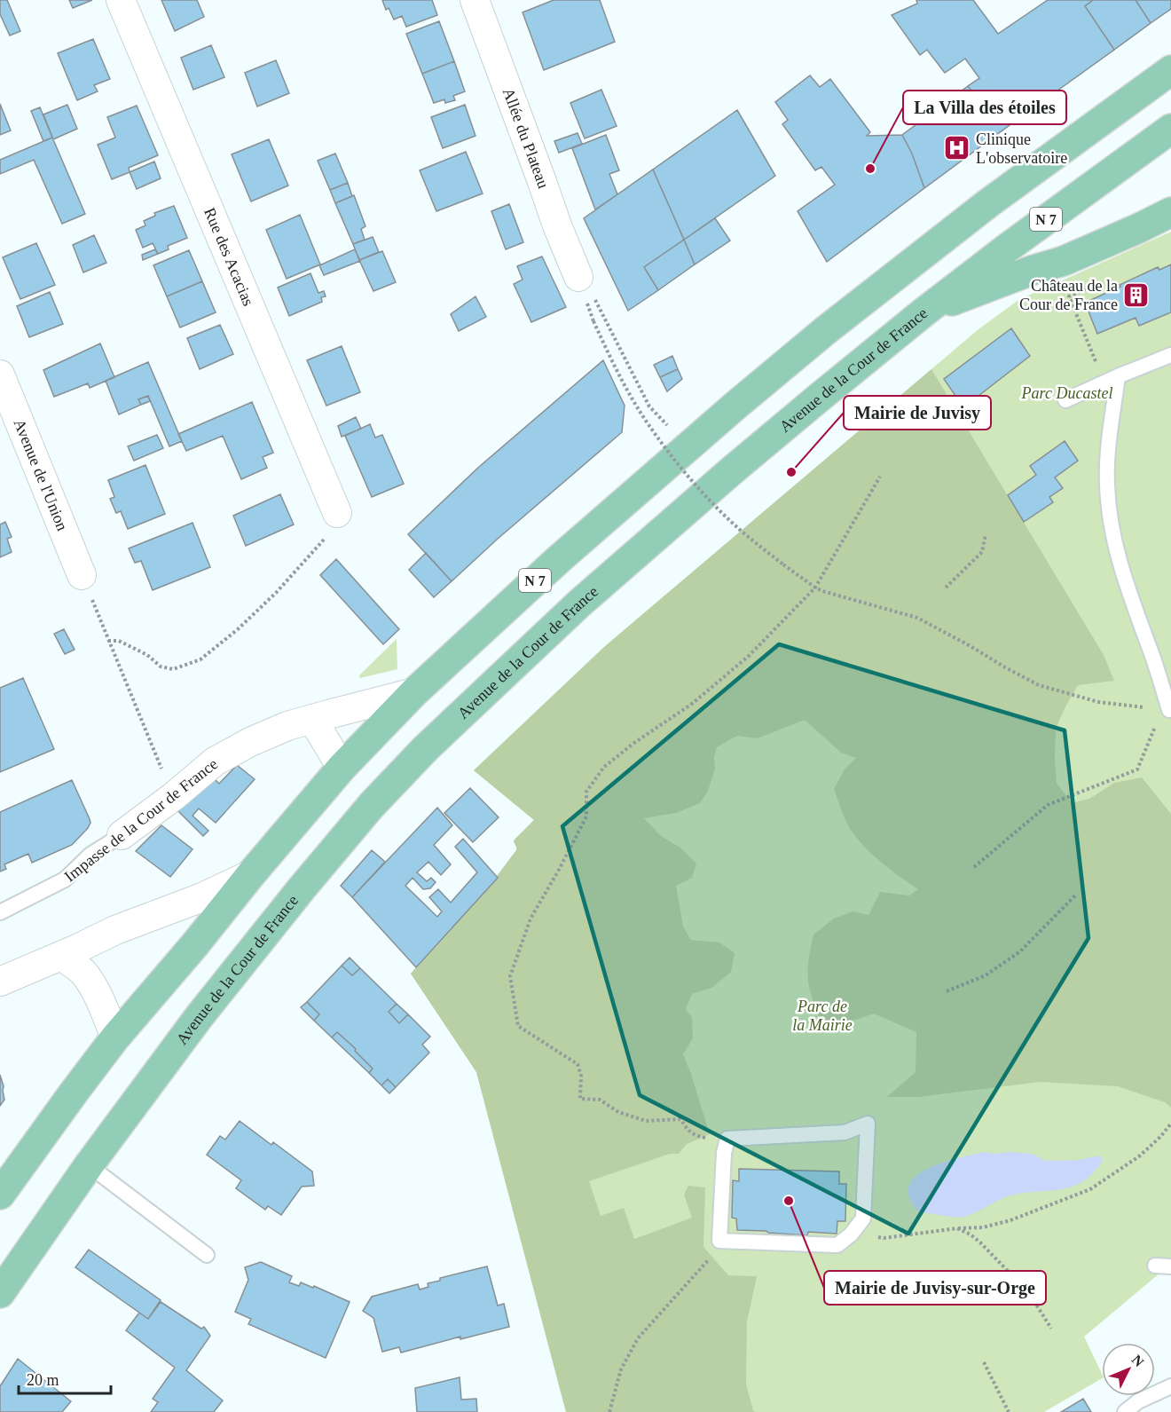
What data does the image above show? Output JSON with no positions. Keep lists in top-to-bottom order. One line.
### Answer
{"streets":{"main road":["N 7","Avenue de la Cour de France"],"street":["Allée du Plateau","Rue des Acacias","Avenue de l'Union","Impasse de la Cour de France"]},"crossings":[["N 7","Impasse de la Cour de France"]],"parks":["Parc Ducastel","Parc de la Mairie"],"places":{"hospital":["Clinique L'observatoire"],"other":["La Villa des étoiles","Mairie de Juvisy","Mairie de Juvisy-sur-Orge"],"building":["Château de la Cour de France"]},"scale_bar":"20 m","north":"top right"}
